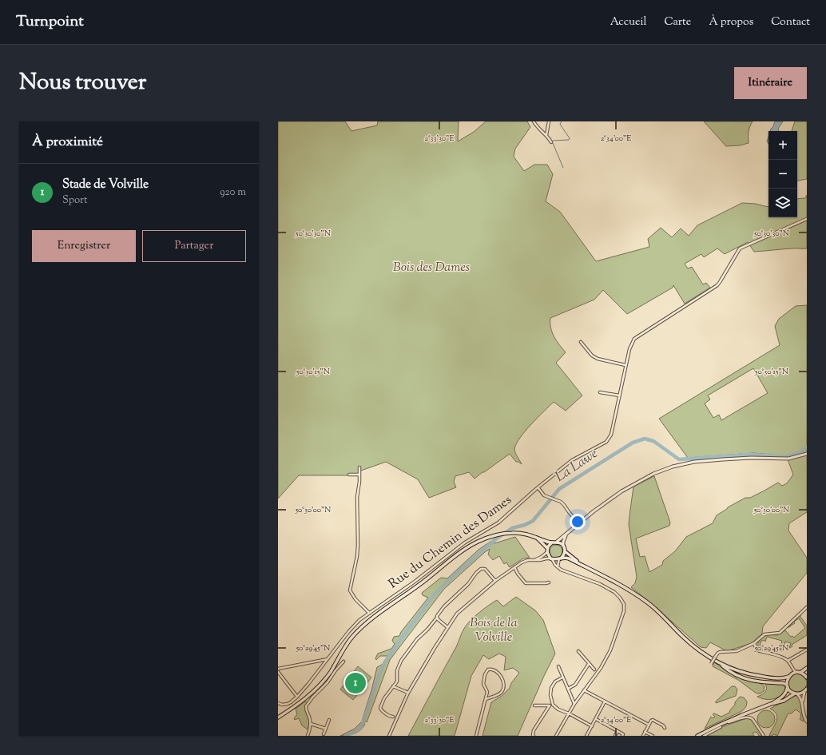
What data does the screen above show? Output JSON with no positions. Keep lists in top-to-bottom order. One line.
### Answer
{"streets":{"street":["Rue du Chemin des Dames"]},"water":["La Lawe"],"parks":["Bois des Dames","Bois de la Volville"],"page":{"header":"Turnpoint","nav":["Accueil","Carte","À propos","Contact"],"title":"Nous trouver","buttons":["Itinéraire",["Enregistrer","Partager"]],"heading":"À proximité","map_buttons":["+","−"],"list":[{"mark":"1","name":"Stade de Volville","note":"Sport","value":"920 m"}],"pins":"1"},"coordinates":["2°33'30\"E","2°34'00\"E","50°30'30\"N","50°30'15\"N","50°30'00\"N","50°29'45\"N"]}
